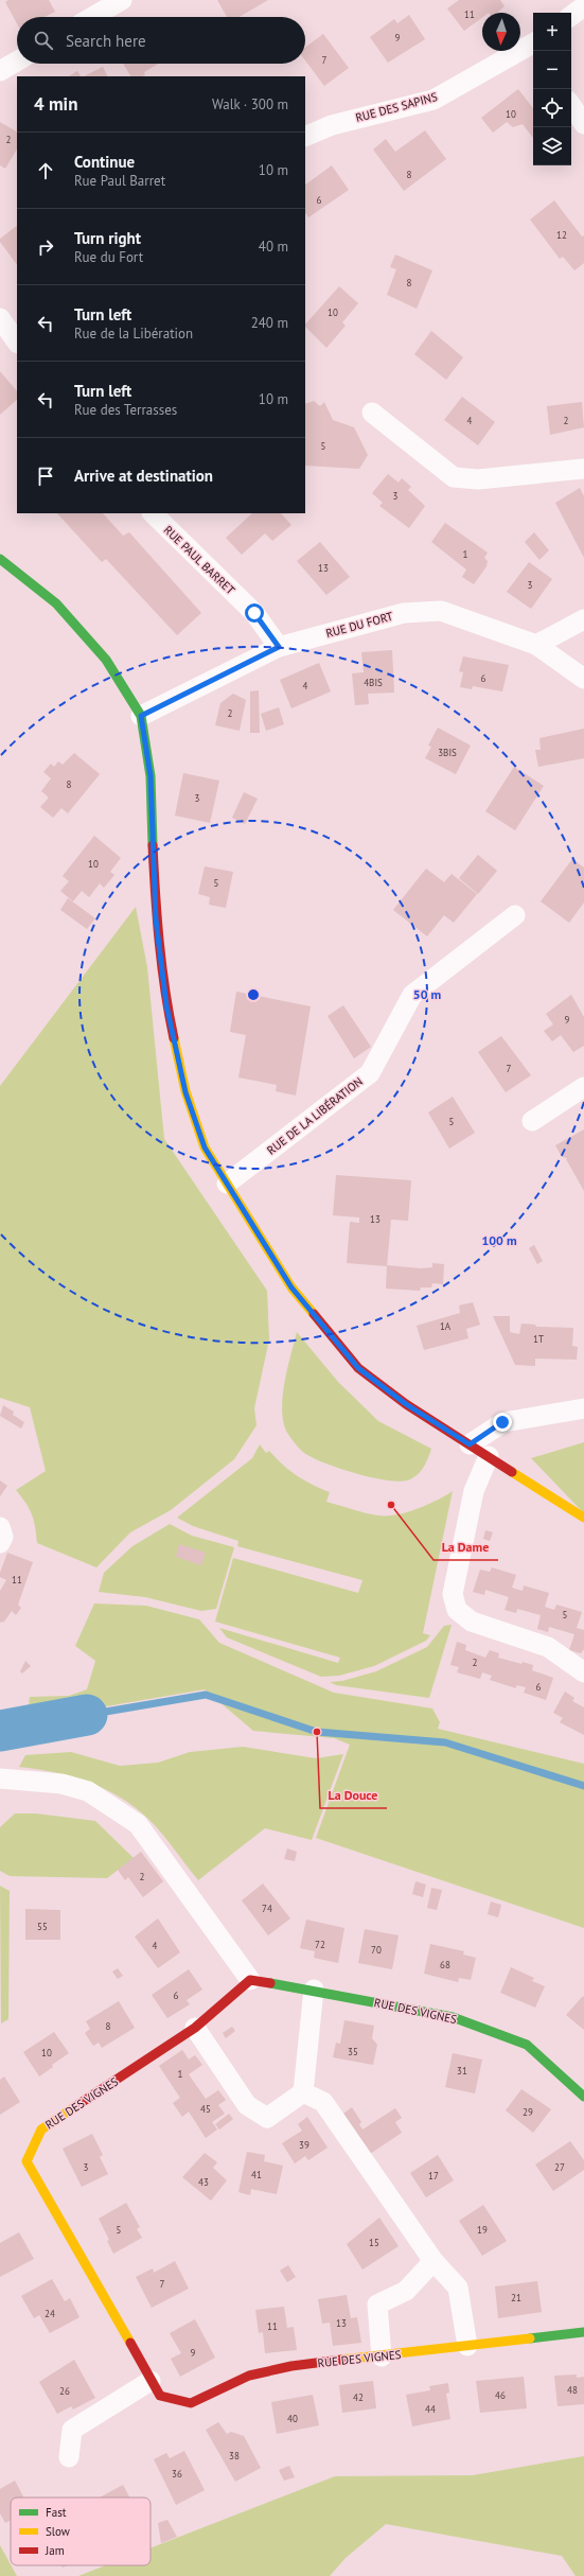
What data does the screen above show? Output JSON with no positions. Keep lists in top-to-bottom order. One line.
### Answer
{"streets":{"street":["RUE DES SAPINS","RUE PAUL BARRET","RUE DU FORT","RUE DE LA LIBÉRATION","RUE DES VIGNES"]},"crossings":[["RUE PAUL BARRET","RUE DU FORT"]],"places":["La Dame","La Douce"],"house_numbers":["11","9","7","10","2","8","6","12","8","10","4","2","5","3","1","13","3","6","4BIS","4","2","3BIS","8","3","10","5","9","7","5","13","1A","1T","11","5","2","6","2","74","55","72","4","70","68","6","8","35","10","31","1","45","29","39","3","27","41","17","43","5","19","15","7","21","24","13","11","9","48","26","46","42","44","40","38","36"],"legend":["Fast","Slow","Jam"],"north":"bottom","page":{"map_buttons":["+","−"],"search":"Search here","heading":["4 min","Walk · 300 m"],"list":[["Continue","Rue Paul Barret","10 m"],["Turn right","Rue du Fort","40 m"],["Turn left","Rue de la Libération","240 m"],["Turn left","Rue des Terrasses","10 m"],"Arrive at destination"]},"rings":["50 m","100 m"]}
